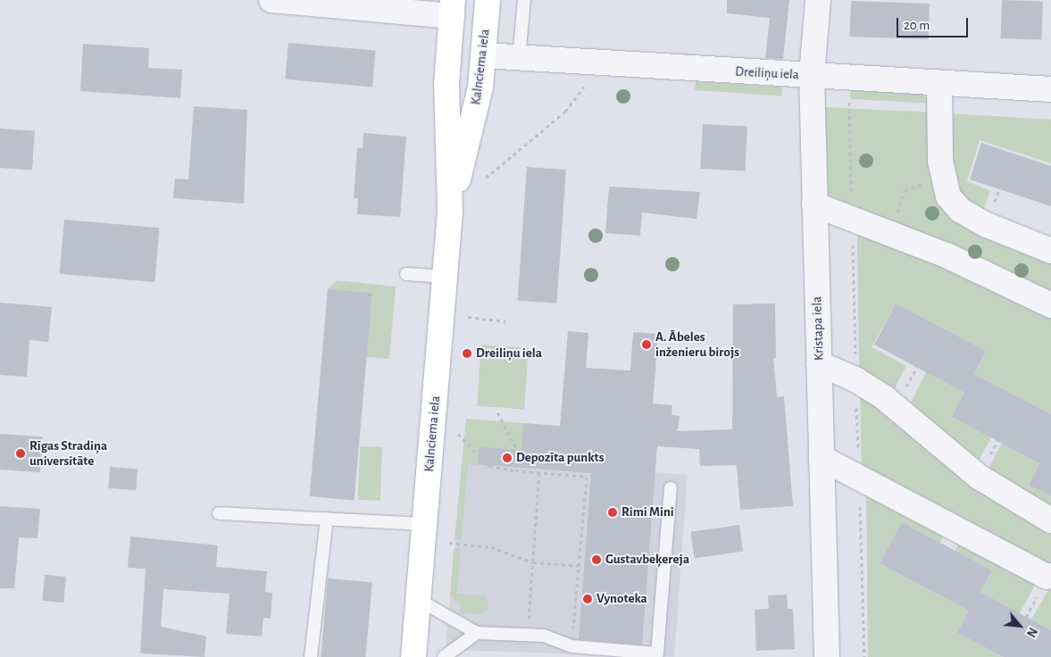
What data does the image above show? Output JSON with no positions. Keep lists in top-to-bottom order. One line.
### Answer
{"streets":{"main road":["Kalnciema iela"],"street":["Dreiliņu iela","Kristapa iela"]},"crossings":[["Kalnciema iela","Dreiliņu iela"],["Dreiliņu iela","Kristapa iela"]],"places":["A. Ābeles inženieru birojs","Dreiliņu iela","Rīgas Stradiņa universitāte","Depozīta punkts","Rimi Mini","Gustavbeķereja","Vynoteka"],"scale_bar":"20 m","north":"bottom right"}
